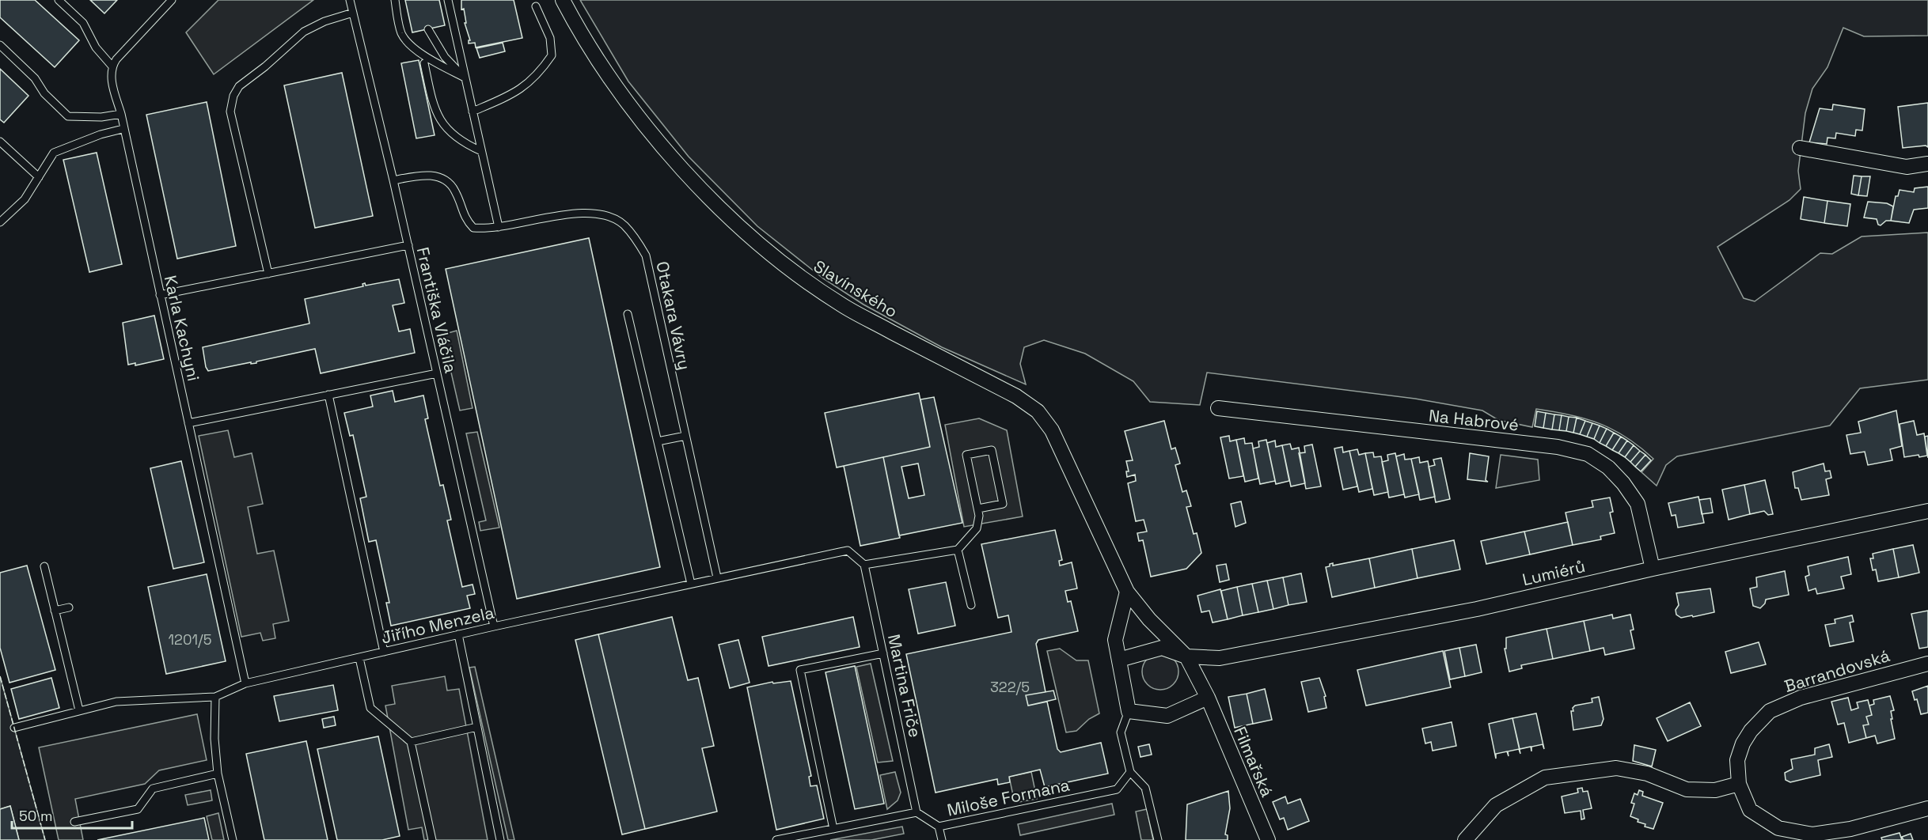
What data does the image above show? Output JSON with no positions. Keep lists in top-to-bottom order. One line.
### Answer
{"streets":{"street":["Slavínského","Na Habrové","Lumiérů","Barrandovská","Filmařská"],"lane":["Františka Vláčila","Otakara Vávry","Karla Kachyni","Jiřího Menzela","Martina Friče","Miloše Formana"]},"crossings":[["Slavínského","Lumiérů"],["Slavínského","Filmařská"],["Františka Vláčila","Otakara Vávry"],["Františka Vláčila","Jiřího Menzela"],["Otakara Vávry","Jiřího Menzela"],["Karla Kachyni","Jiřího Menzela"],["Na Habrové","Lumiérů"],["Lumiérů","Filmařská"],["Jiřího Menzela","Martina Friče"],["Martina Friče","Miloše Formana"]],"house_numbers":["1201/5","322/5"],"scale_bar":"50 m"}
